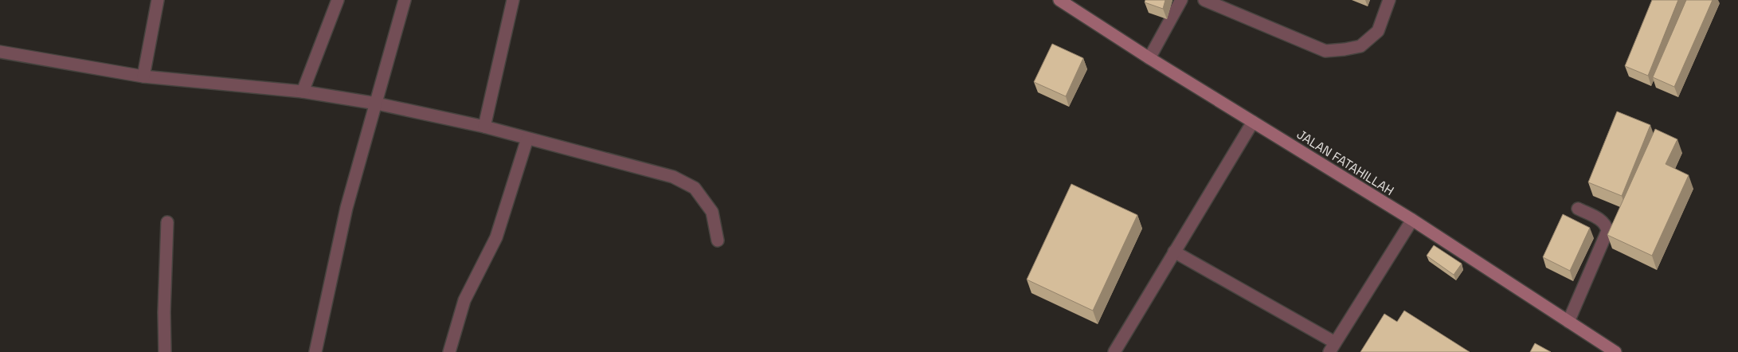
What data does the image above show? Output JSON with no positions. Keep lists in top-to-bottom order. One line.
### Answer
{"streets":{"street":["JALAN FATAHILLAH"]}}
